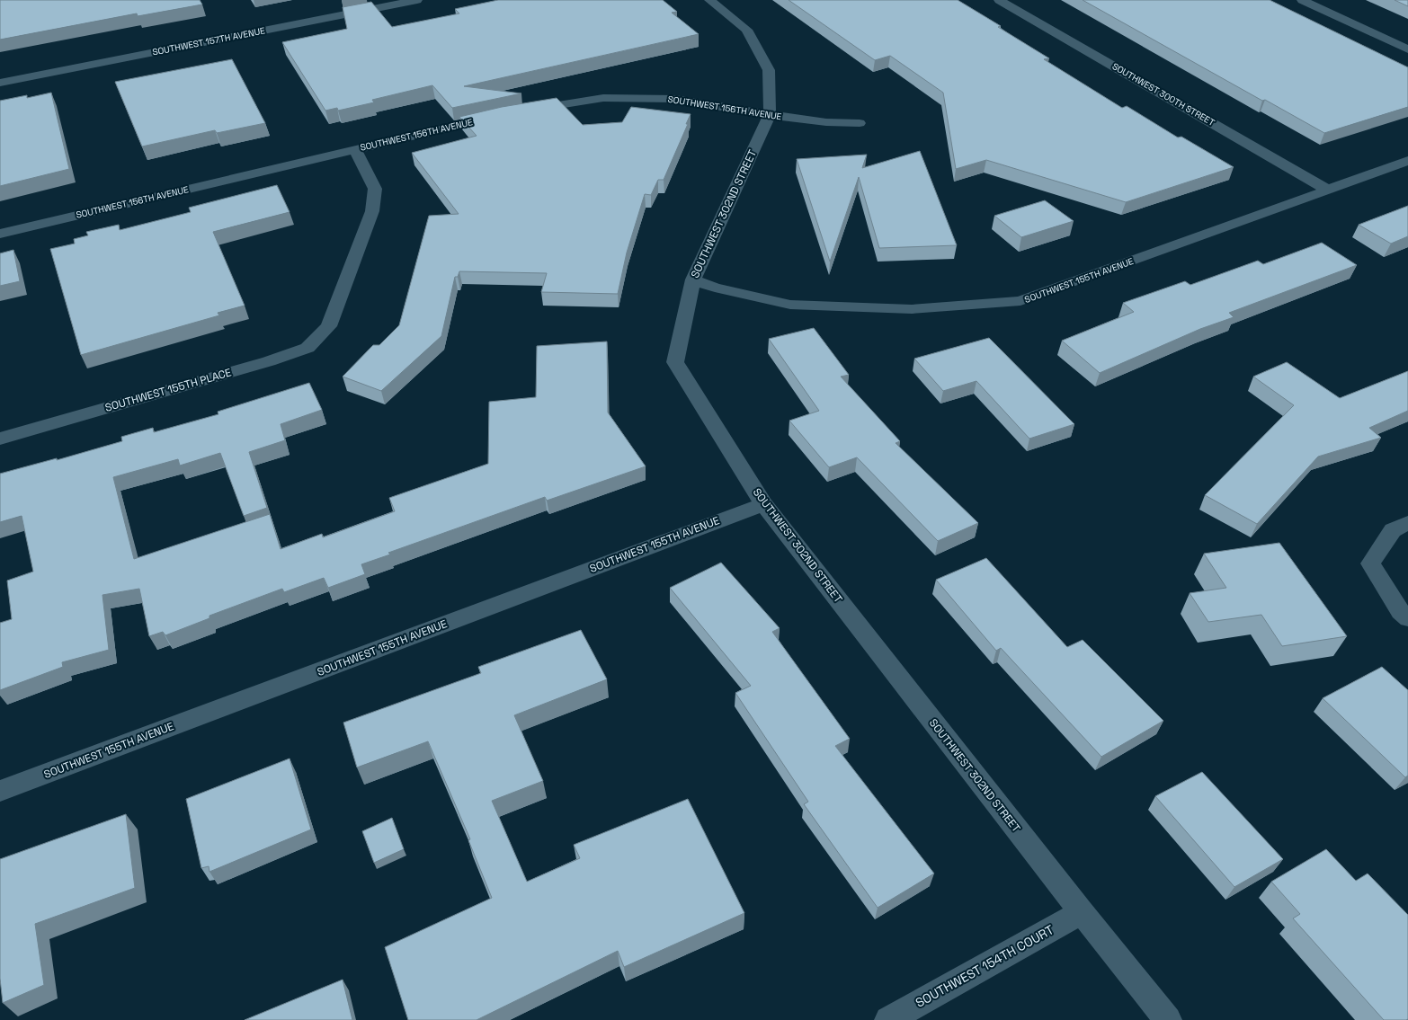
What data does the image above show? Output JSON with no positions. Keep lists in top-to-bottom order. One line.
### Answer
{"streets":{"street":["SOUTHWEST 157TH AVENUE","SOUTHWEST 300TH STREET","SOUTHWEST 156TH AVENUE","SOUTHWEST 302ND STREET","SOUTHWEST 155TH AVENUE","SOUTHWEST 155TH PLACE","SOUTHWEST 154TH COURT"]},"crossings":[["SOUTHWEST 300TH STREET","SOUTHWEST 155TH AVENUE"],["SOUTHWEST 156TH AVENUE","SOUTHWEST 302ND STREET"],["SOUTHWEST 156TH AVENUE","SOUTHWEST 155TH PLACE"],["SOUTHWEST 302ND STREET","SOUTHWEST 155TH AVENUE"],["SOUTHWEST 302ND STREET","SOUTHWEST 154TH COURT"]]}
